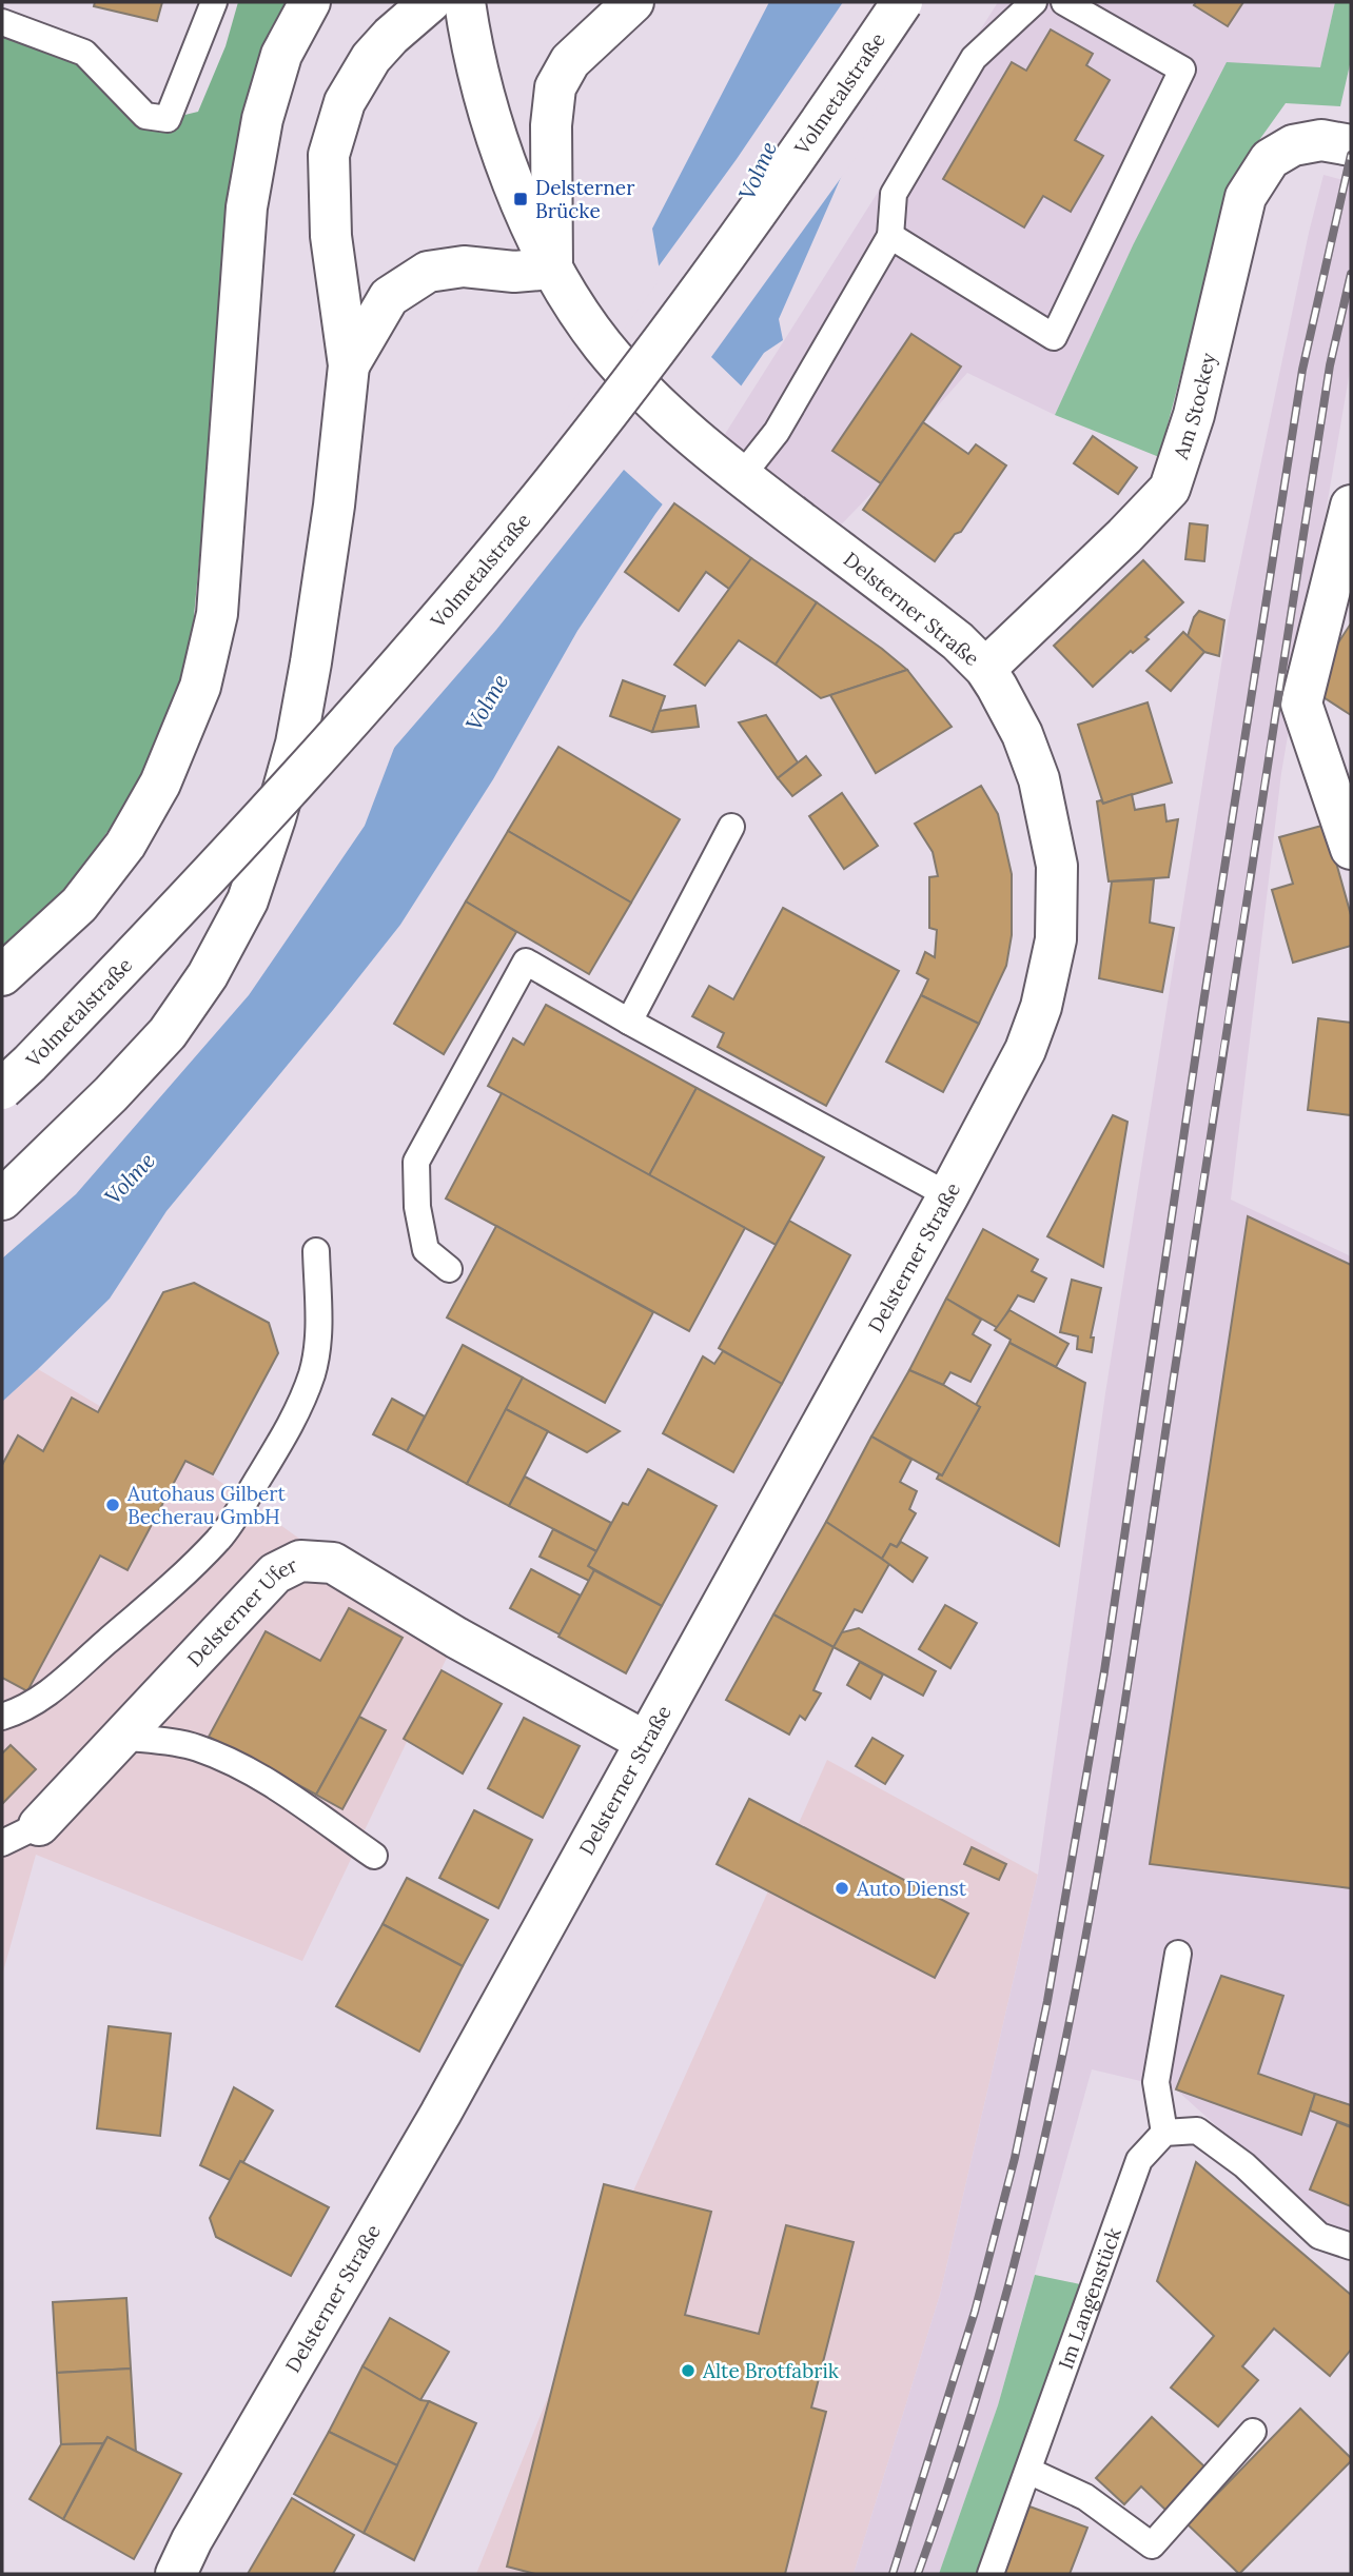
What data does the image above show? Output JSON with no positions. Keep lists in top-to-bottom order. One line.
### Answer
{"streets":{"street":["Volmetalstraße","Am Stockey","Delsterner Straße","Delsterner Ufer"],"lane":["Im Langenstück"]},"crossings":[["Am Stockey","Delsterner Straße"],["Delsterner Straße","Delsterner Ufer"]],"water":["Volme"],"places":{"transit":["Delsterner Brücke"],"other":["Autohaus Gilbert Becherau GmbH","Auto Dienst","Alte Brotfabrik"]}}
